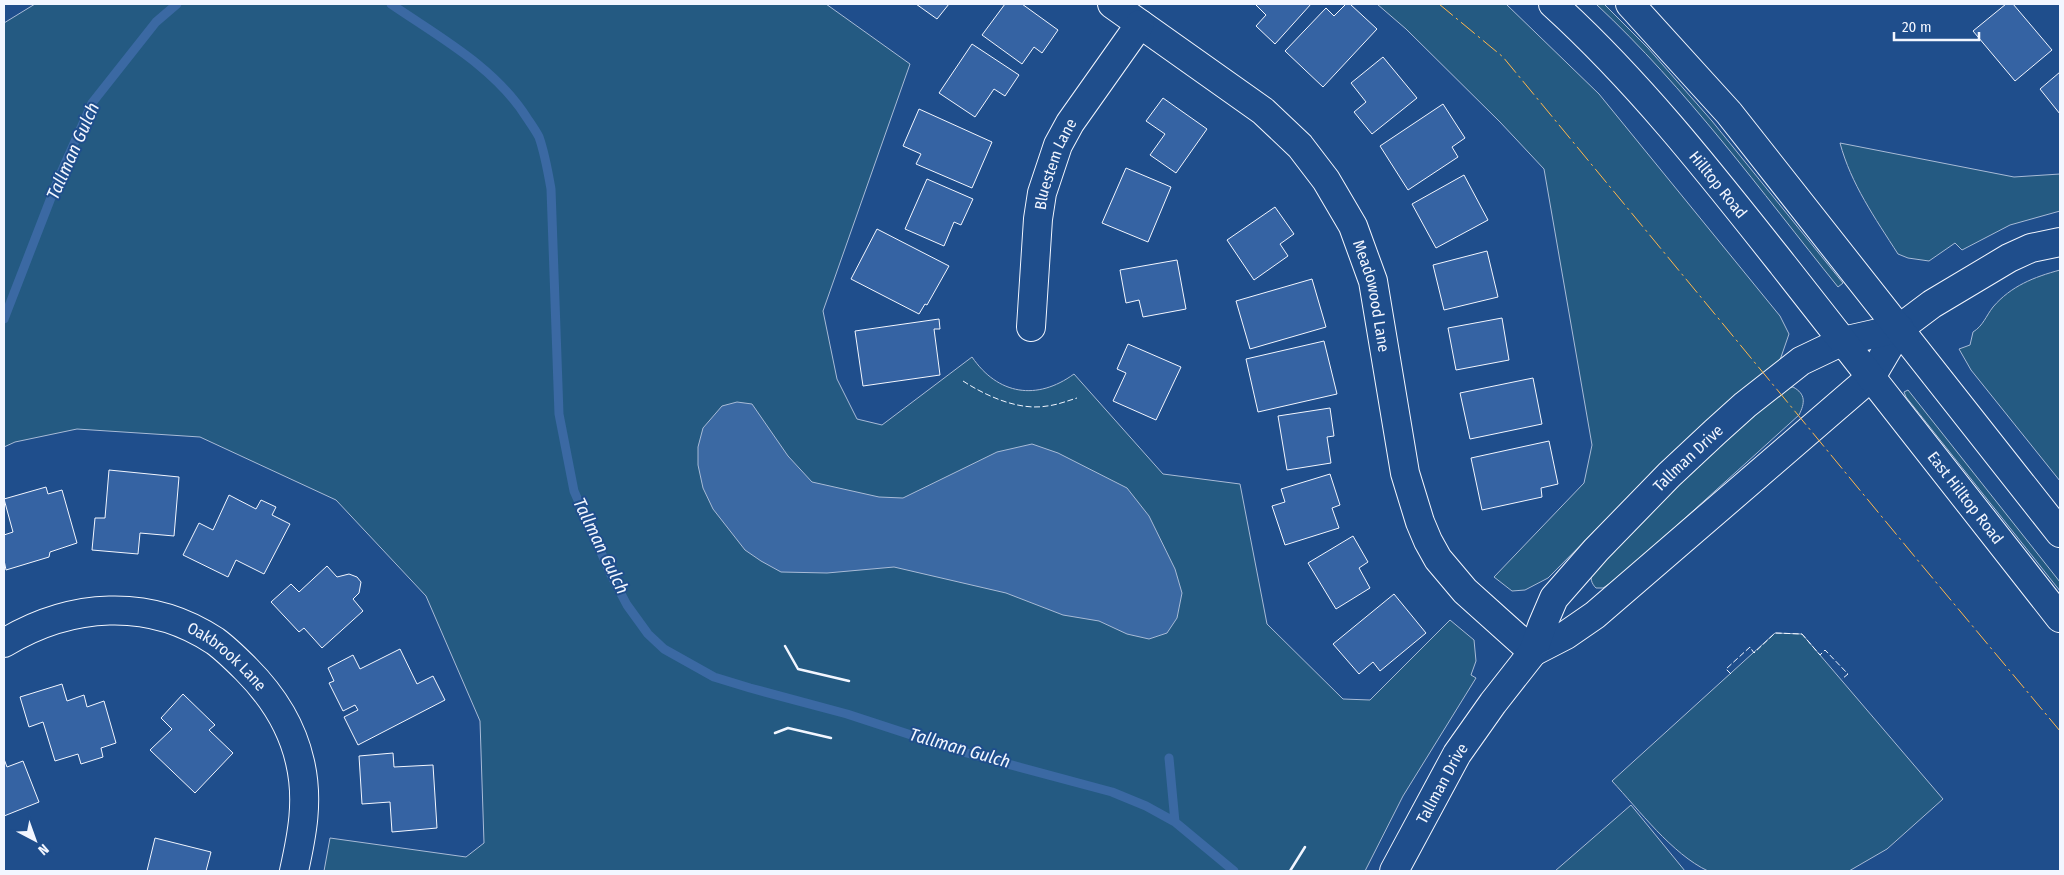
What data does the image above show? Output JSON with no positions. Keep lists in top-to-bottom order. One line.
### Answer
{"streets":{"street":["Bluestem Lane","Hilltop Road","Meadowood Lane","Tallman Drive","East Hilltop Road","Oakbrook Lane"]},"crossings":[["Bluestem Lane","Meadowood Lane"],["Hilltop Road","Tallman Drive"],["Hilltop Road","East Hilltop Road"],["Meadowood Lane","Tallman Drive"],["Tallman Drive","East Hilltop Road"]],"water":["Tallman Gulch"],"scale_bar":"20 m","north":"bottom right"}
